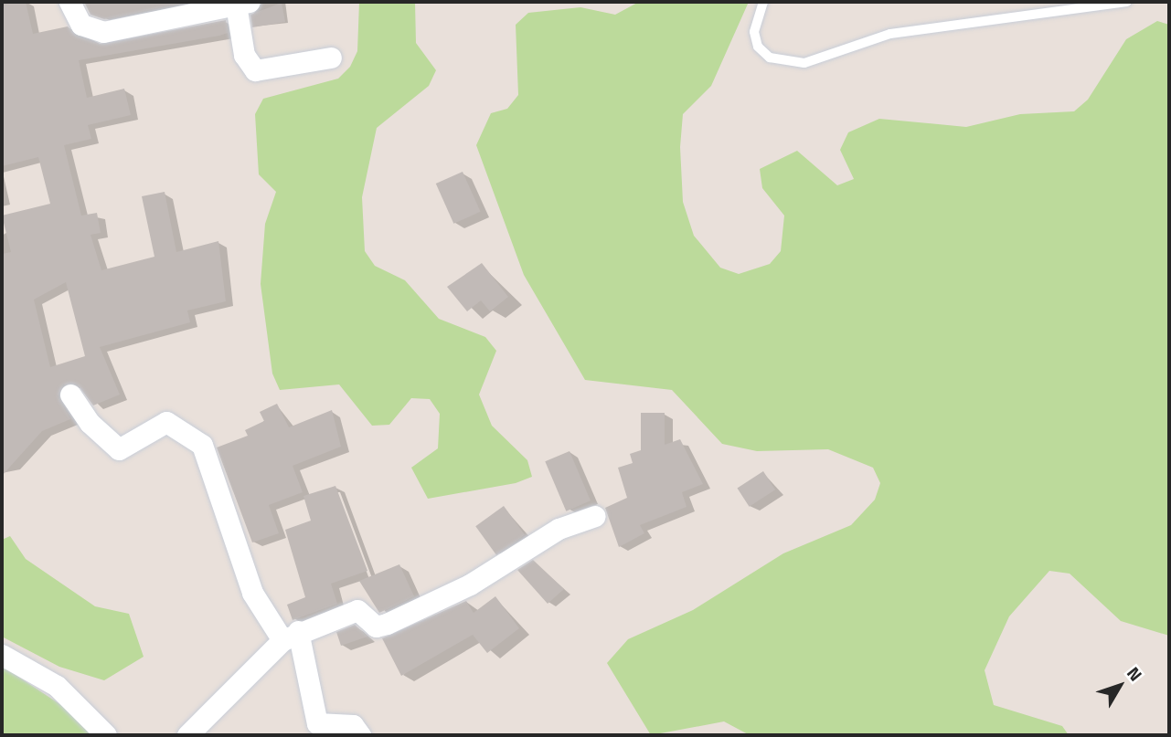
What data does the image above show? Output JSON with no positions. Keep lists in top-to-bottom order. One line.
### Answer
{"north":"top right"}
